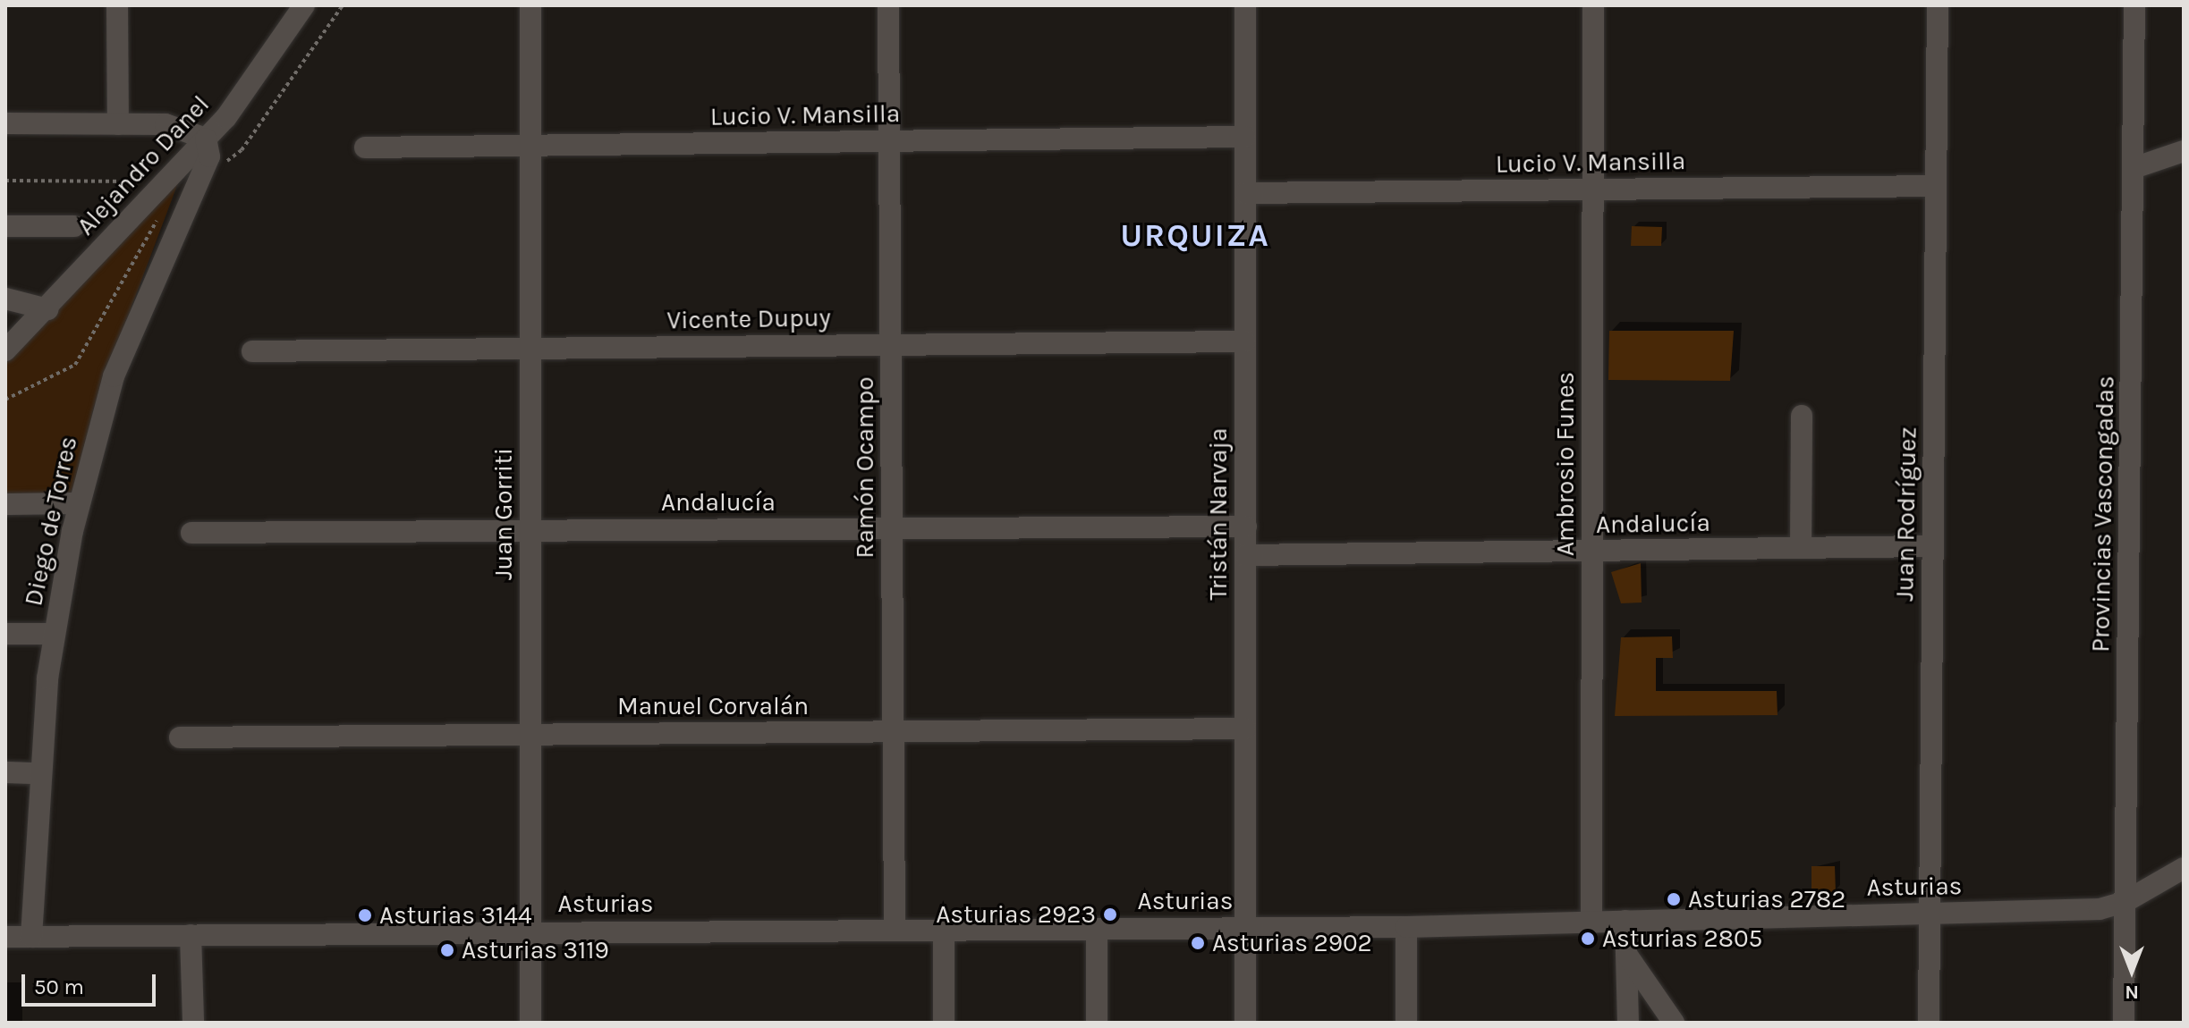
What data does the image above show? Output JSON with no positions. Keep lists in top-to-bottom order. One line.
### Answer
{"streets":{"street":["Lucio V. Mansilla","Alejandro Danel","Vicente Dupuy","Ambrosio Funes","Ramón Ocampo","Andalucía","Juan Gorriti","Tristán Narvaja","Juan Rodríguez","Provincias Vascongadas","Diego de Torres","Manuel Corvalán","Asturias"]},"crossings":[["Lucio V. Mansilla","Ambrosio Funes"],["Lucio V. Mansilla","Ramón Ocampo"],["Lucio V. Mansilla","Juan Gorriti"],["Lucio V. Mansilla","Tristán Narvaja"],["Lucio V. Mansilla","Juan Rodríguez"],["Alejandro Danel","Diego de Torres"],["Vicente Dupuy","Ramón Ocampo"],["Vicente Dupuy","Juan Gorriti"],["Vicente Dupuy","Tristán Narvaja"],["Ambrosio Funes","Andalucía"],["Ambrosio Funes","Asturias"],["Ramón Ocampo","Andalucía"],["Ramón Ocampo","Manuel Corvalán"],["Ramón Ocampo","Asturias"],["Andalucía","Juan Gorriti"],["Andalucía","Tristán Narvaja"],["Andalucía","Juan Rodríguez"],["Juan Gorriti","Manuel Corvalán"],["Juan Gorriti","Asturias"],["Tristán Narvaja","Manuel Corvalán"],["Tristán Narvaja","Asturias"],["Juan Rodríguez","Asturias"],["Provincias Vascongadas","Asturias"],["Diego de Torres","Asturias"]],"districts":["URQUIZA"],"places":["Asturias 2782","Asturias 2923","Asturias 3144","Asturias 2805","Asturias 2902","Asturias 3119"],"scale_bar":"50 m","north":"bottom"}
